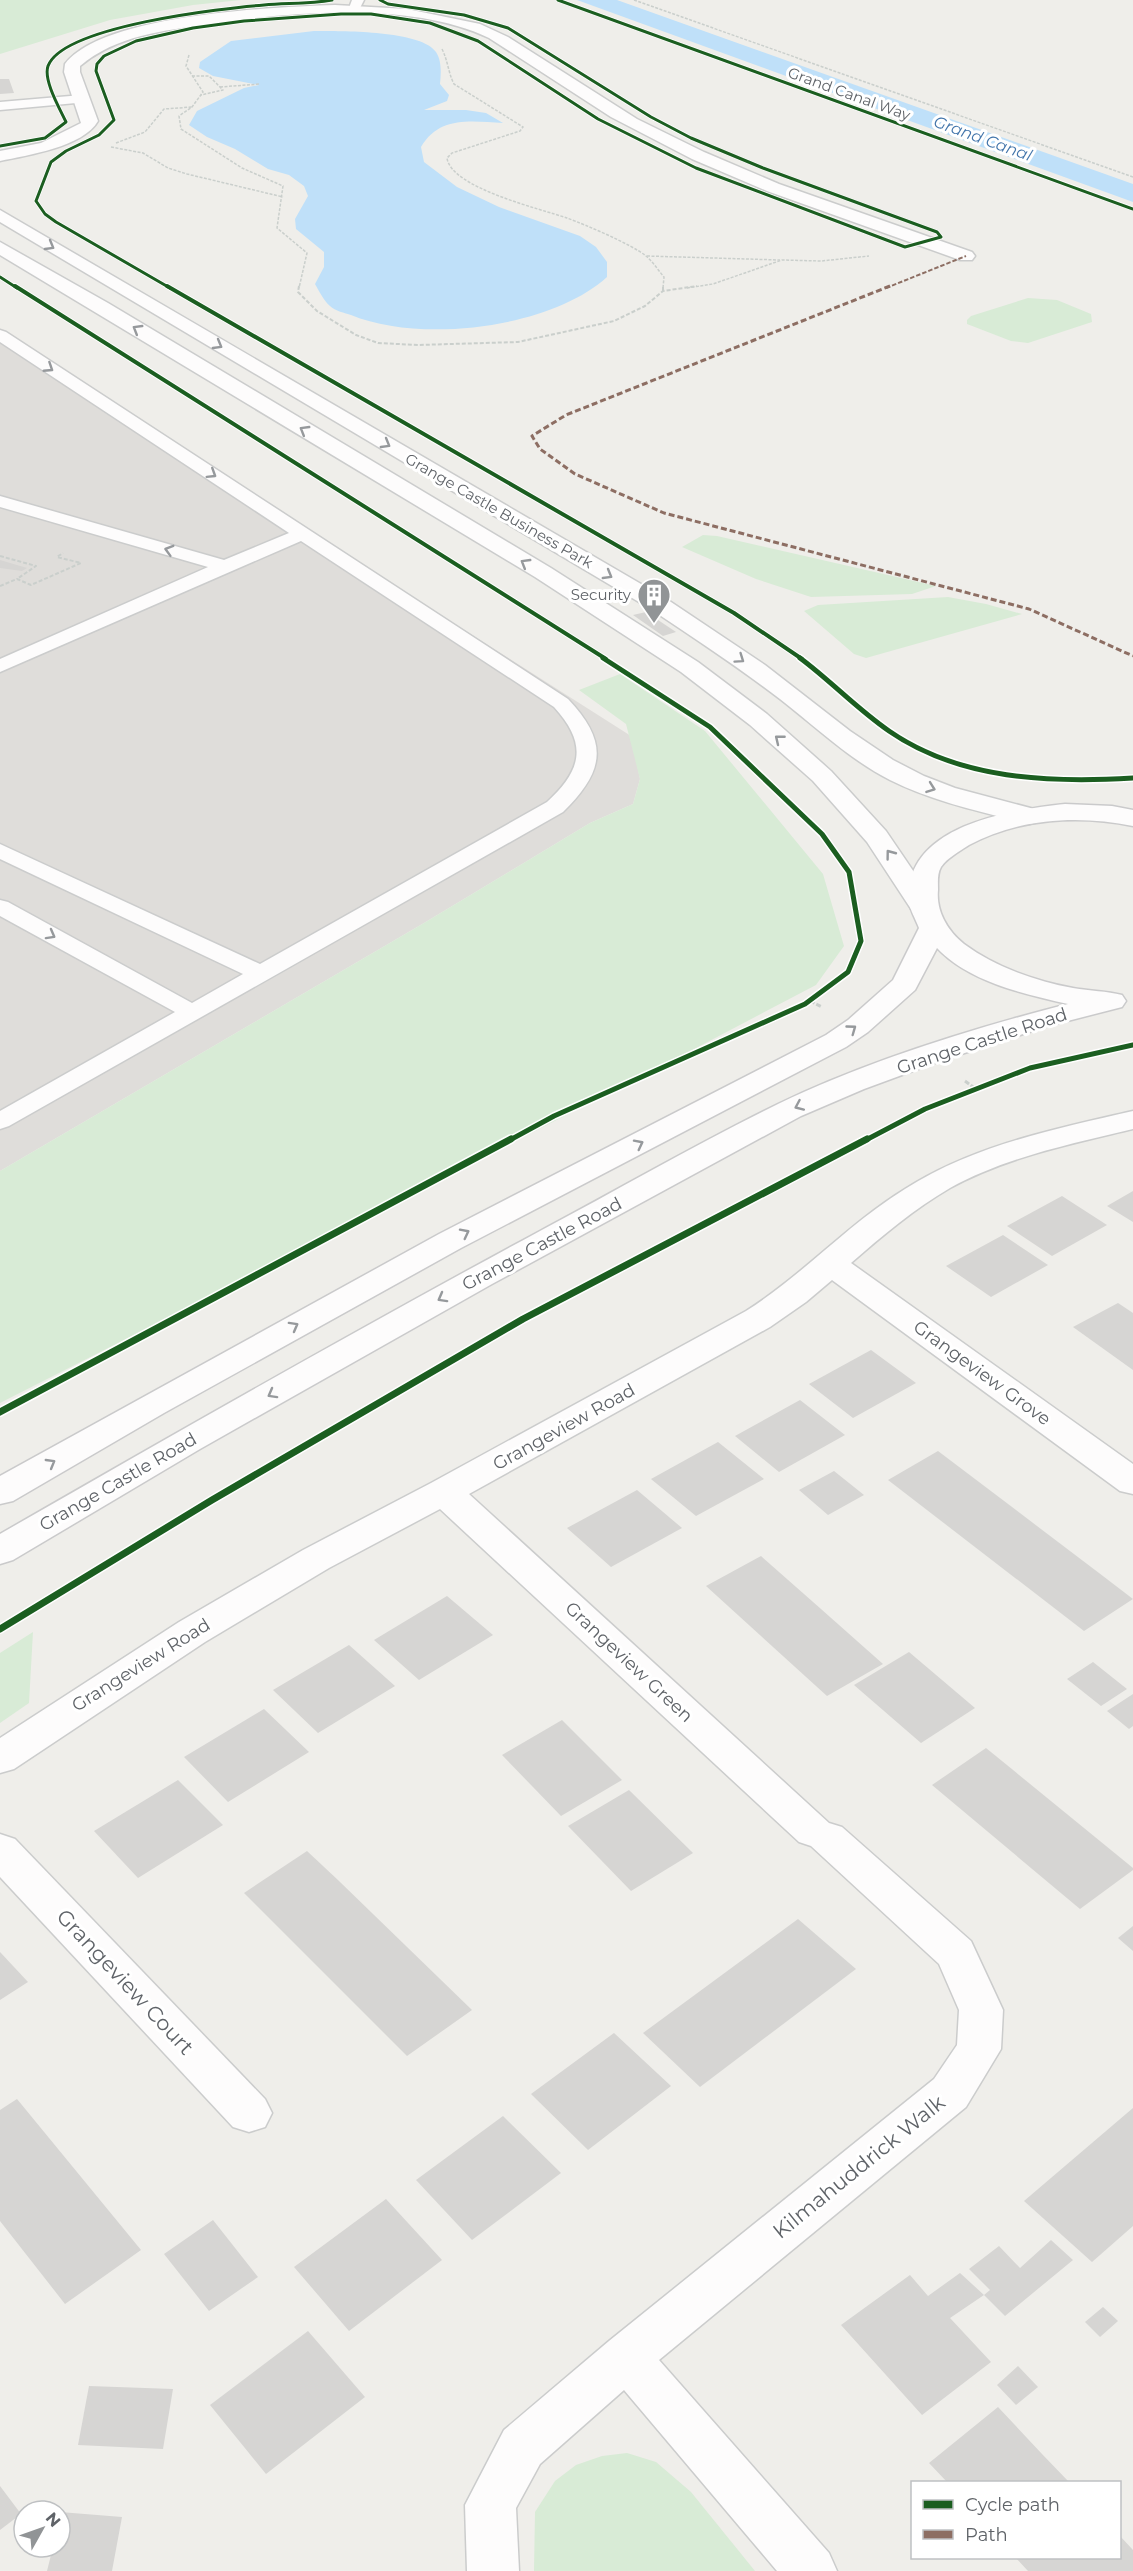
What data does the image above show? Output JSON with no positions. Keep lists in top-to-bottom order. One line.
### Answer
{"streets":{"street":["Grange Castle Business Park","Grange Castle Road","Grangeview Grove","Grangeview Road","Grangeview Green","Grangeview Court","Kilmahuddrick Walk"],"cycle path":["Grand Canal Way"]},"crossings":[["Grange Castle Business Park","Grange Castle Road"],["Grangeview Grove","Grangeview Road"],["Grangeview Road","Grangeview Green"],["Grangeview Green","Kilmahuddrick Walk"]],"water":["Grand Canal"],"places":{"building":["Security"]},"legend":["Cycle path","Path"],"north":"top right"}
